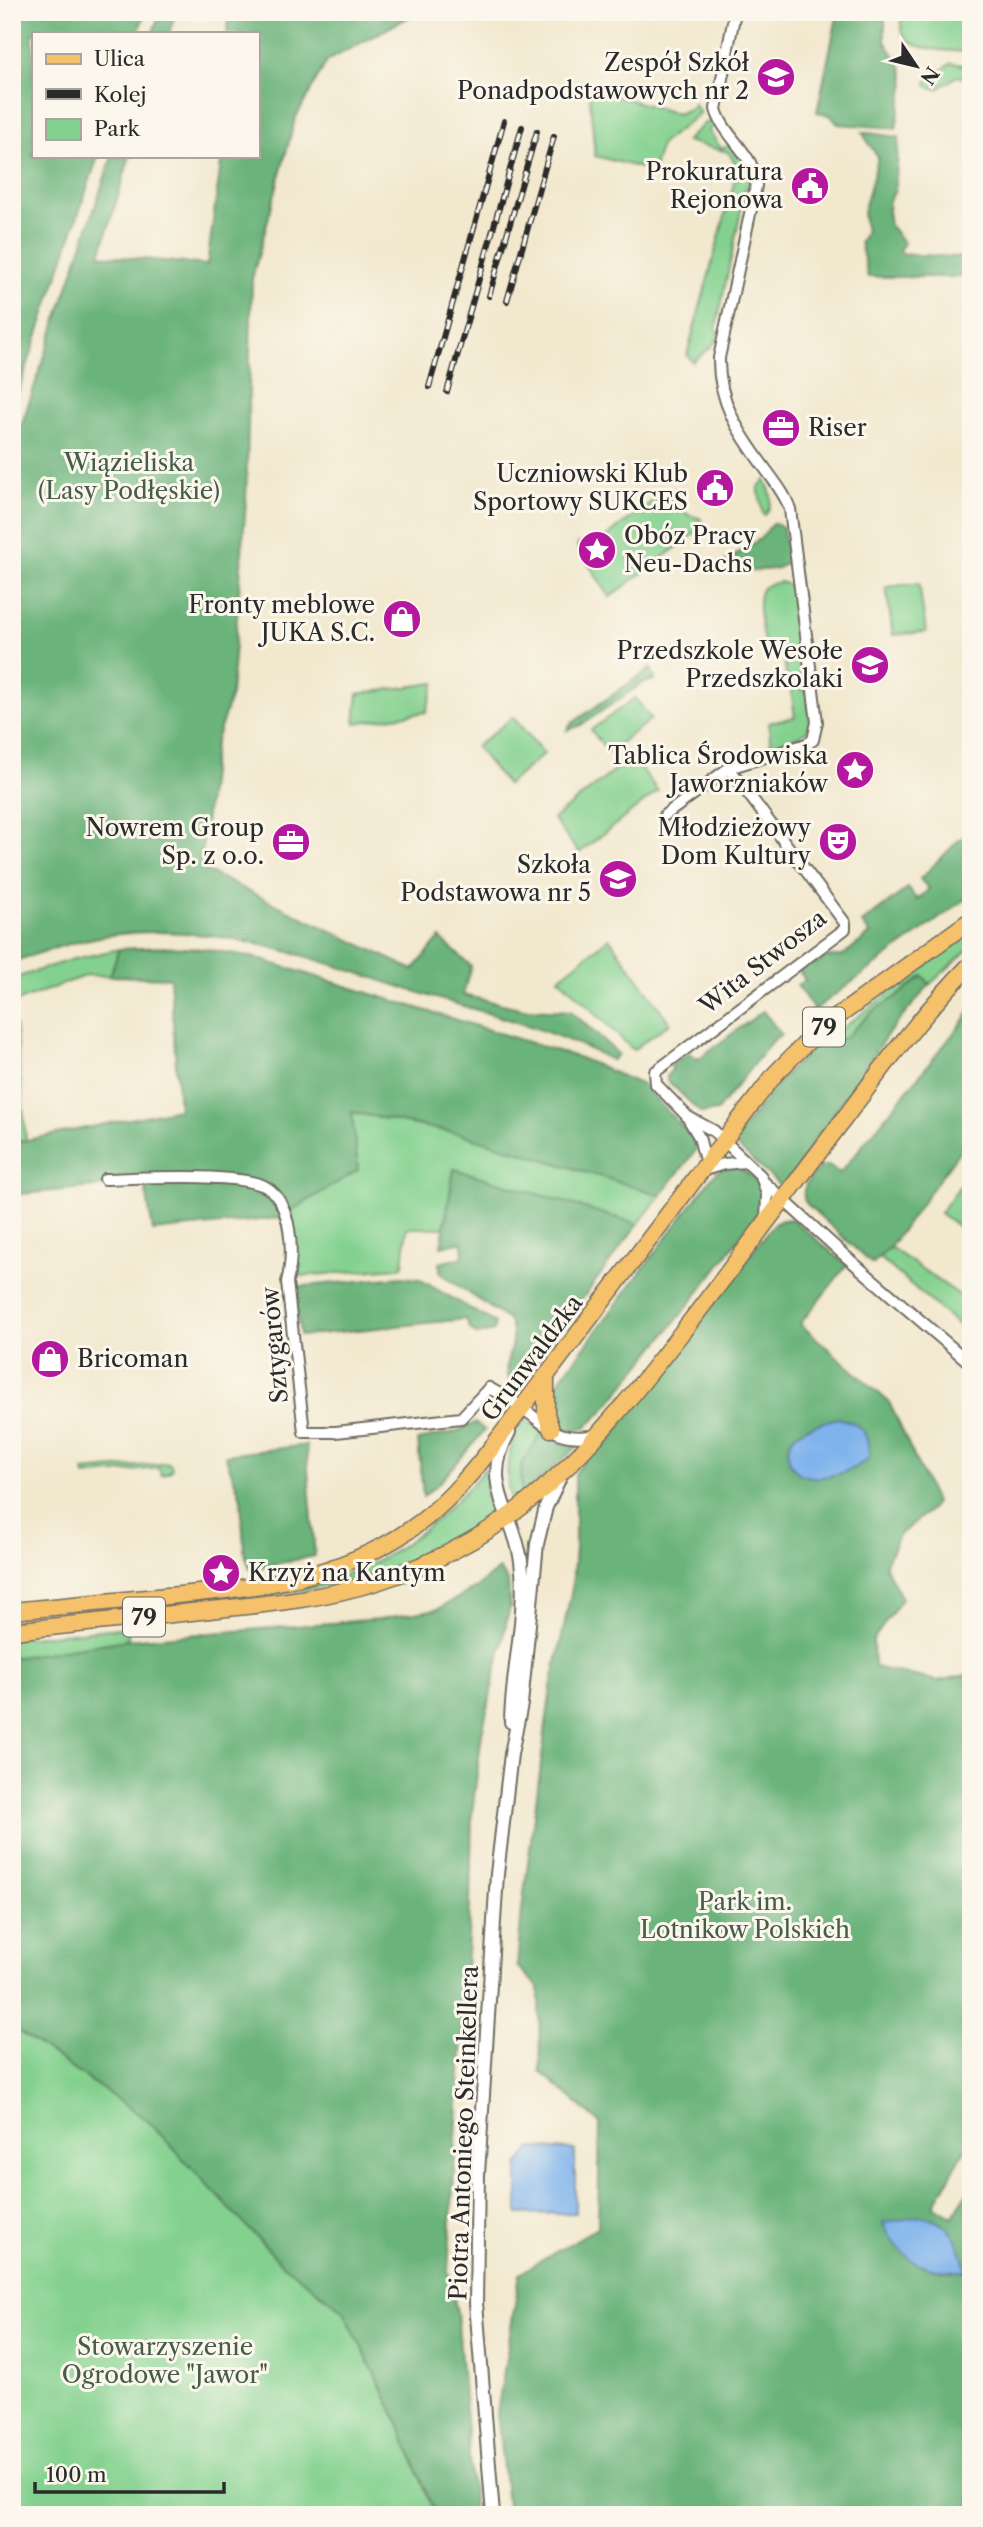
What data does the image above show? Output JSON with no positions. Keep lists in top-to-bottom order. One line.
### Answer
{"streets":{"main road":["79","Grunwaldzka"],"street":["Wita Stwosza","Sztygarów","Piotra Antoniego Steinkellera"]},"crossings":[["79","Piotra Antoniego Steinkellera"],["Sztygarów","Grunwaldzka"],["Sztygarów","Piotra Antoniego Steinkellera"],["Grunwaldzka","Piotra Antoniego Steinkellera"]],"parks":["Wiązieliska (Lasy Podłęskie)","Park im. Lotnikow Polskich","Stowarzyszenie Ogrodowe \"Jawor\""],"places":{"school or university":["Zespół Szkół Ponadpodstawowych nr 2","Przedszkole Wesołe Przedszkolaki","Szkoła Podstawowa nr 5"],"public building":["Prokuratura Rejonowa","Uczniowski Klub Sportowy SUKCES"],"office":["Riser","Nowrem Group Sp. z o.o."],"place":["Obóz Pracy Neu-Dachs","Tablica Środowiska Jaworzniaków","Krzyż na Kantym"],"shop":["Fronty meblowe JUKA S.C.","Bricoman"],"theatre":["Młodzieżowy Dom Kultury"]},"legend":["Ulica","Kolej","Park"],"scale_bar":"100 m","north":"bottom right"}
